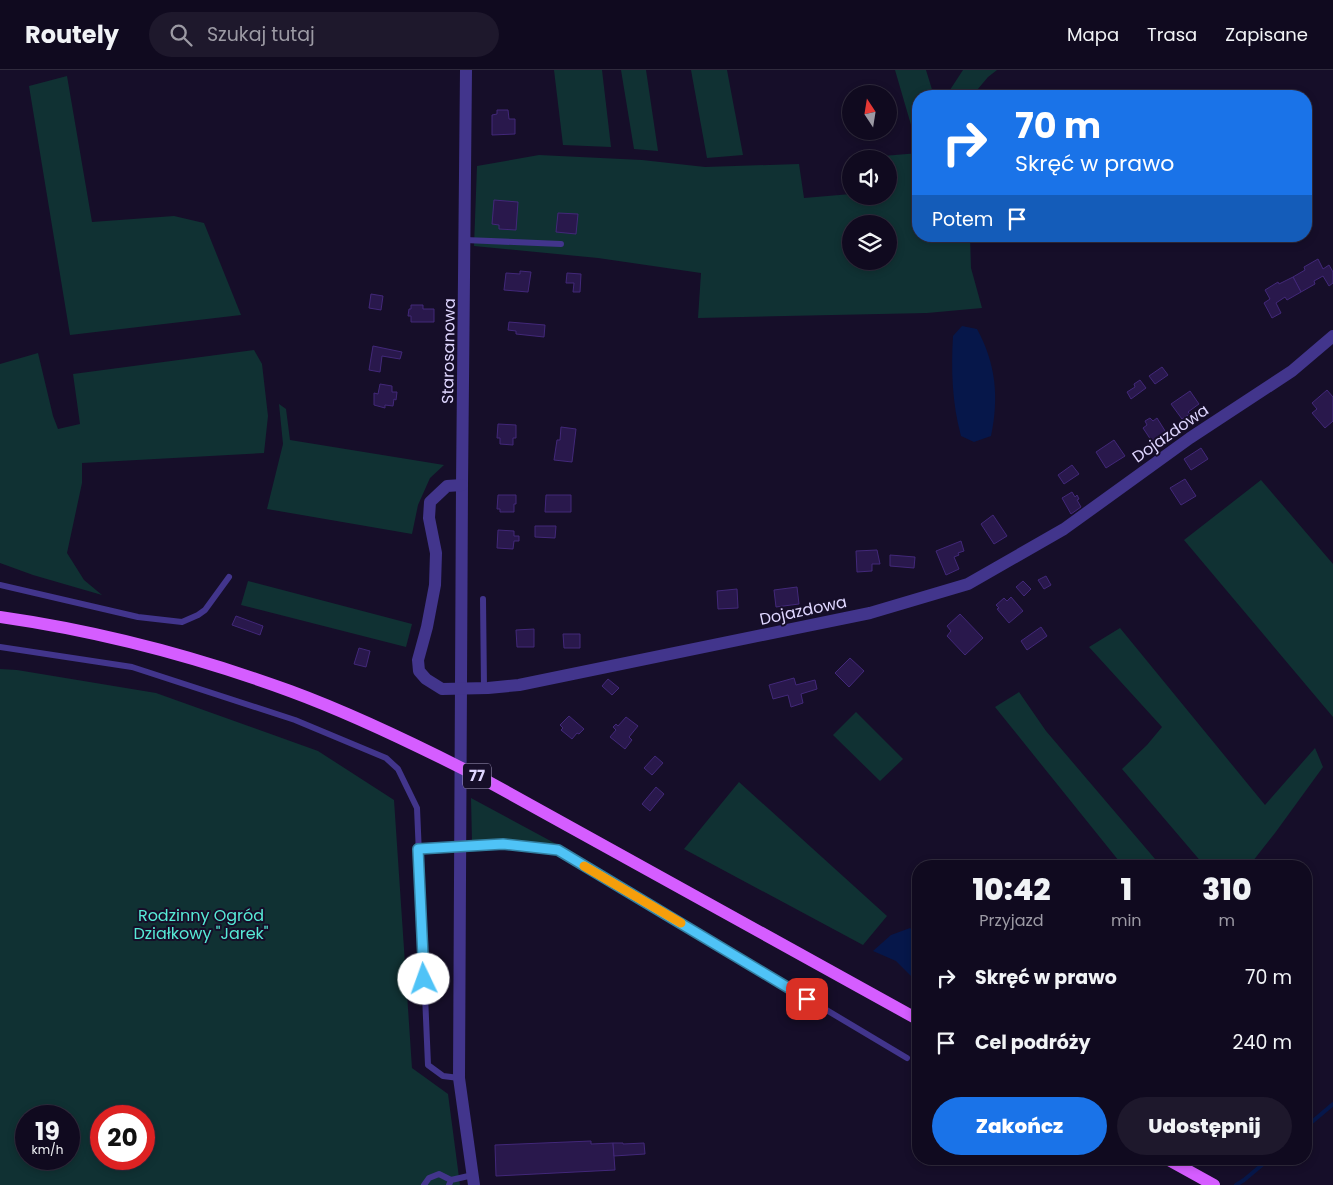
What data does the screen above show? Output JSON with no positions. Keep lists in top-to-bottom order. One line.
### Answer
{"streets":{"main road":["77"],"street":["Starosanowa","Dojazdowa"]},"crossings":[["Starosanowa","Dojazdowa"]],"parks":["Rodzinny Ogród Działkowy \"Jarek\""],"north":"top","page":{"header":"Routely","search":"Szukaj tutaj","nav":["Mapa","Trasa","Zapisane"],"turn":["70 m","Skręć w prawo"],"then":"Potem","eta":["10:42","Przyjazd","1","min","310","m"],"list":[{"name":"Skręć w prawo","value":"70 m"},{"name":"Cel podróży","value":"240 m"}],"buttons":["Zakończ","Udostępnij"],"speed":"19 km/h","limit":"20"}}
